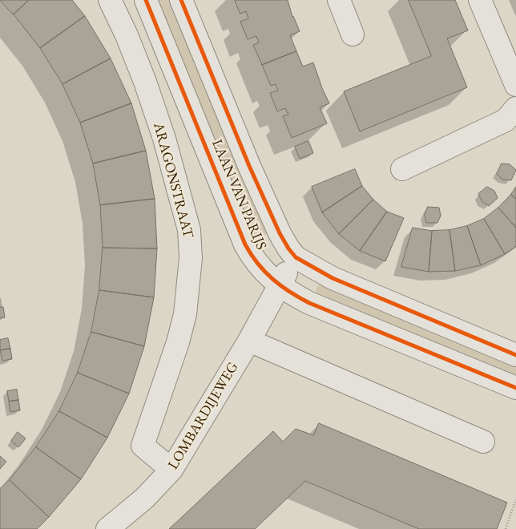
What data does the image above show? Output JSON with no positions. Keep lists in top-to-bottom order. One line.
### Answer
{"streets":{"street":["ARAGONSTRAAT","LAAN VAN PARIJS","LOMBARDIJEWEG"]},"crossings":[["ARAGONSTRAAT","LOMBARDIJEWEG"],["LAAN VAN PARIJS","LOMBARDIJEWEG"]]}
